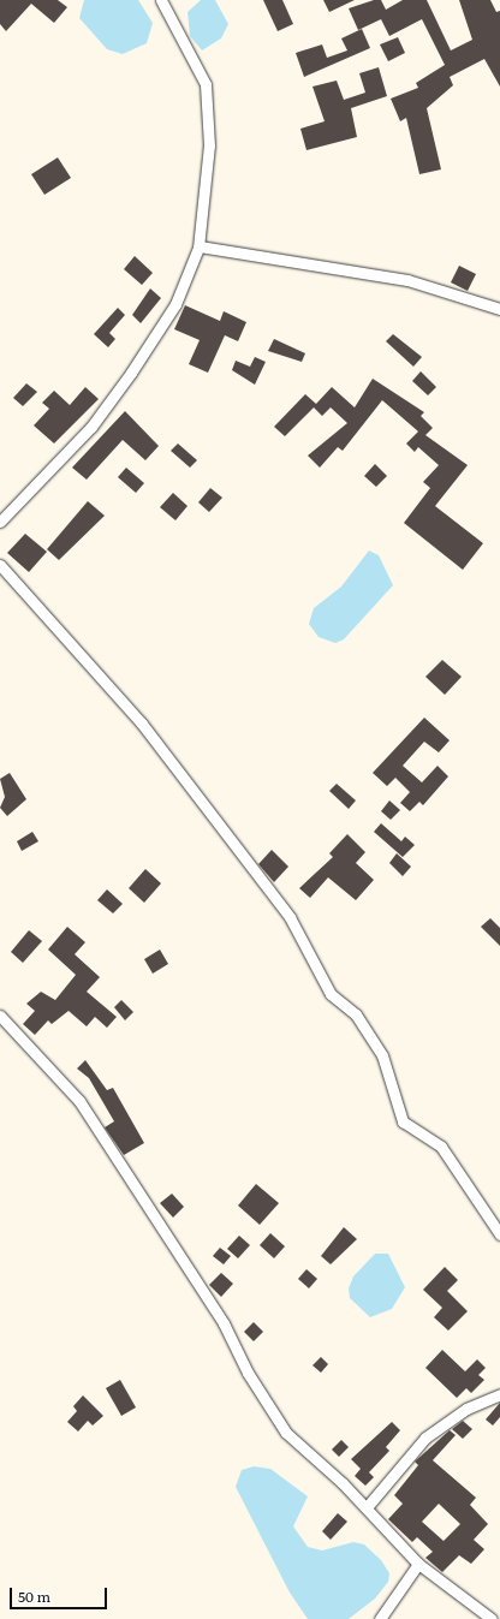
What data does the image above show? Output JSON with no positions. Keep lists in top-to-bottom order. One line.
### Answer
{"scale_bar":"50 m"}
